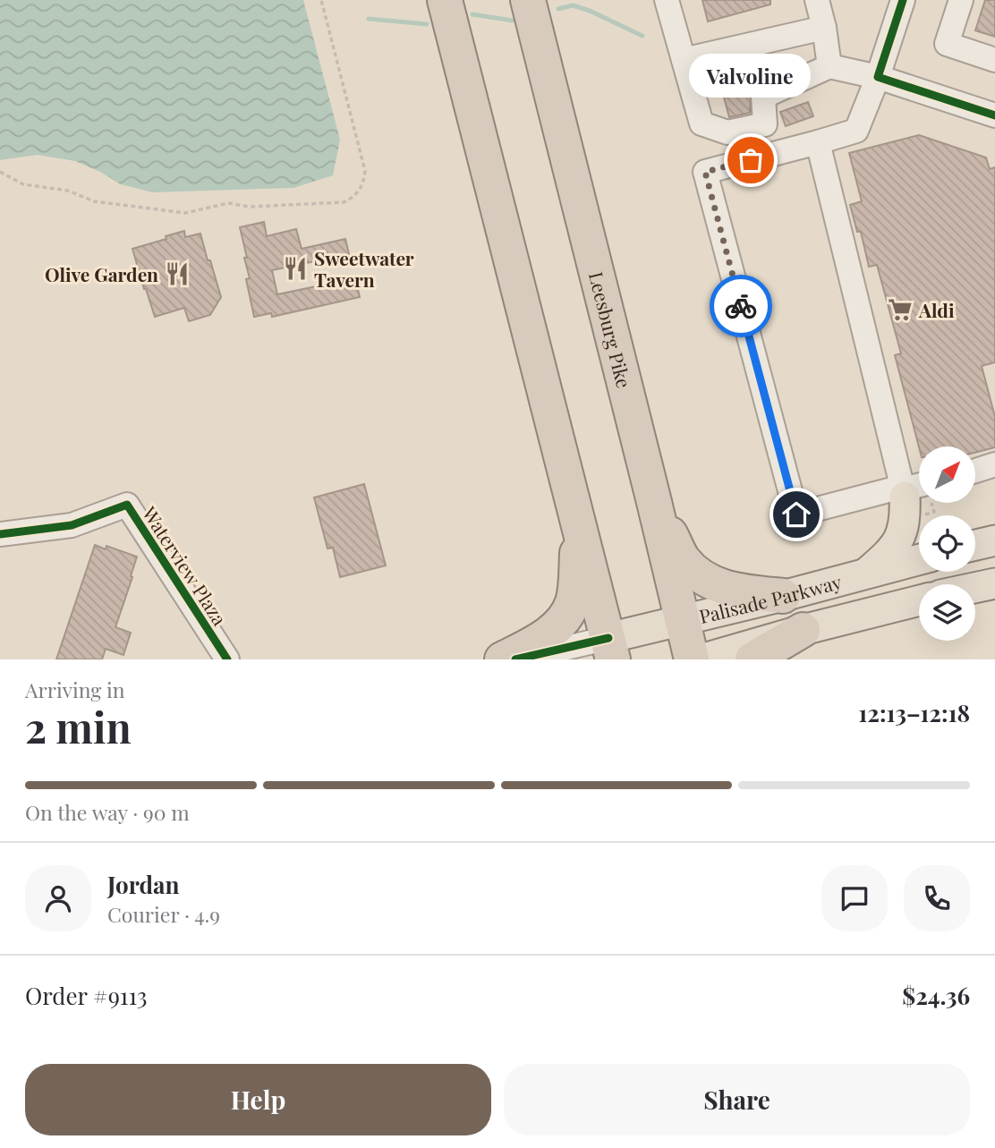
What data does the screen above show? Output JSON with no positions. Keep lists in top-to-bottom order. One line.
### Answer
{"streets":{"highway":["Leesburg Pike"],"main road":["Palisade Parkway"],"street":["Waterview Plaza"]},"crossings":[["Leesburg Pike","Palisade Parkway"]],"places":{"other":["Valvoline"],"restaurant":["Sweetwater Tavern","Olive Garden"],"supermarket":["Aldi"]},"north":"top right","page":{"bubble":"Valvoline","heading":["2 min","Arriving in","12:13–12:18"],"panel":["Jordan","Courier · 4.9","Order #9113","$24.36"],"bar":"On the way · 90 m","buttons":["Help","Share"]}}
